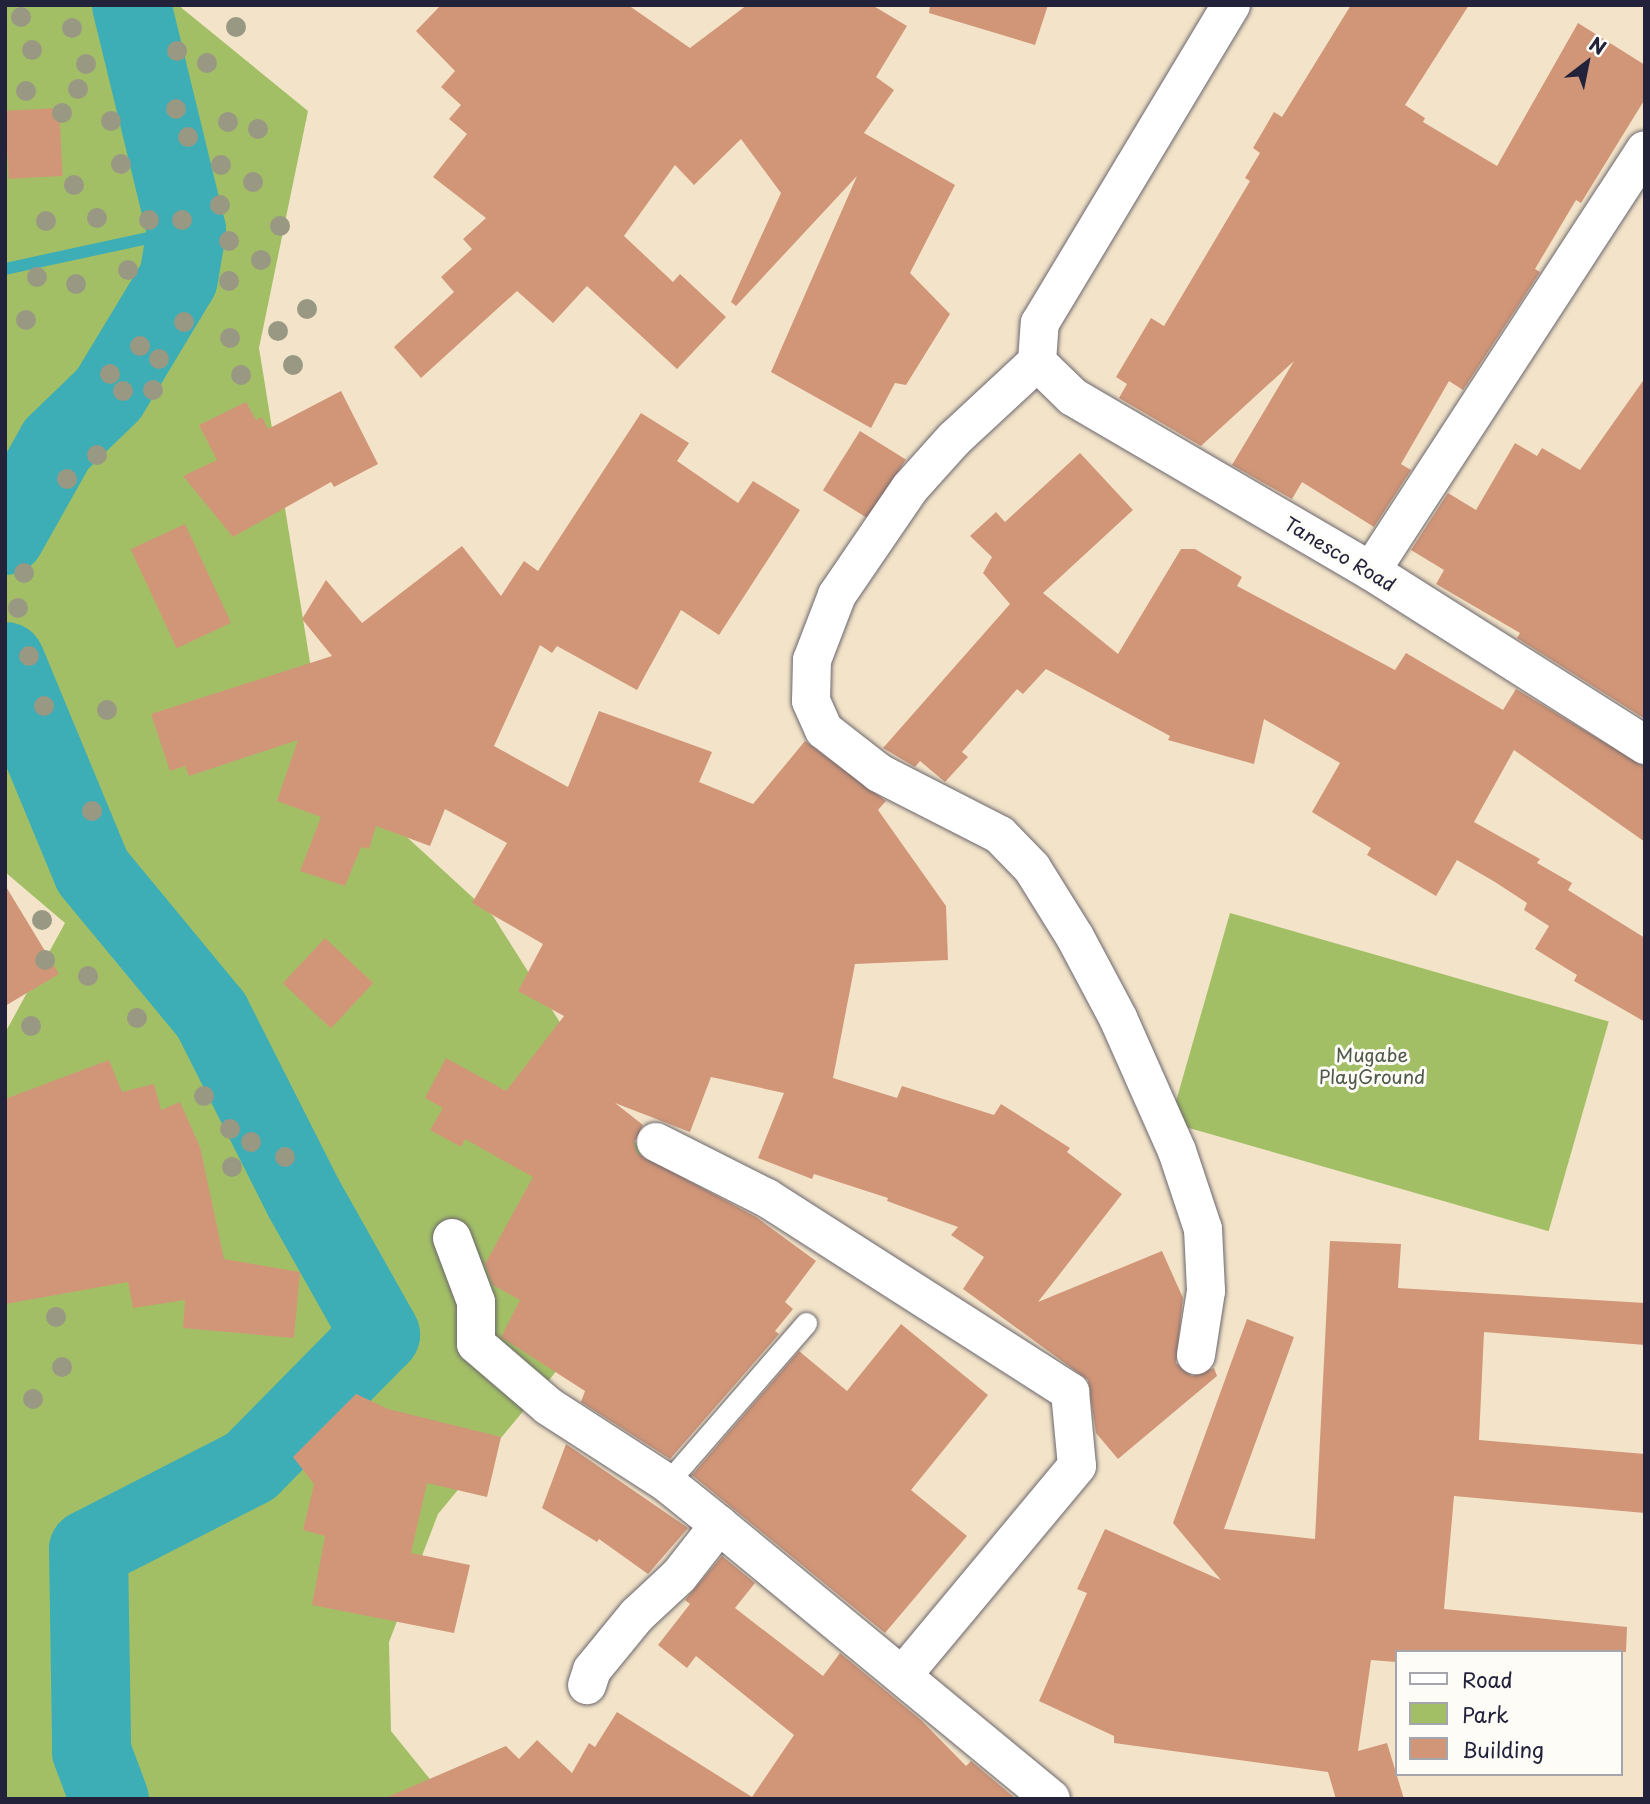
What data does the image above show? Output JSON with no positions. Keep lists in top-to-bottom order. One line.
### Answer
{"streets":{"street":["Tanesco Road"]},"parks":["Mugabe PlayGround"],"legend":["Road","Park","Building"],"north":"top right"}
